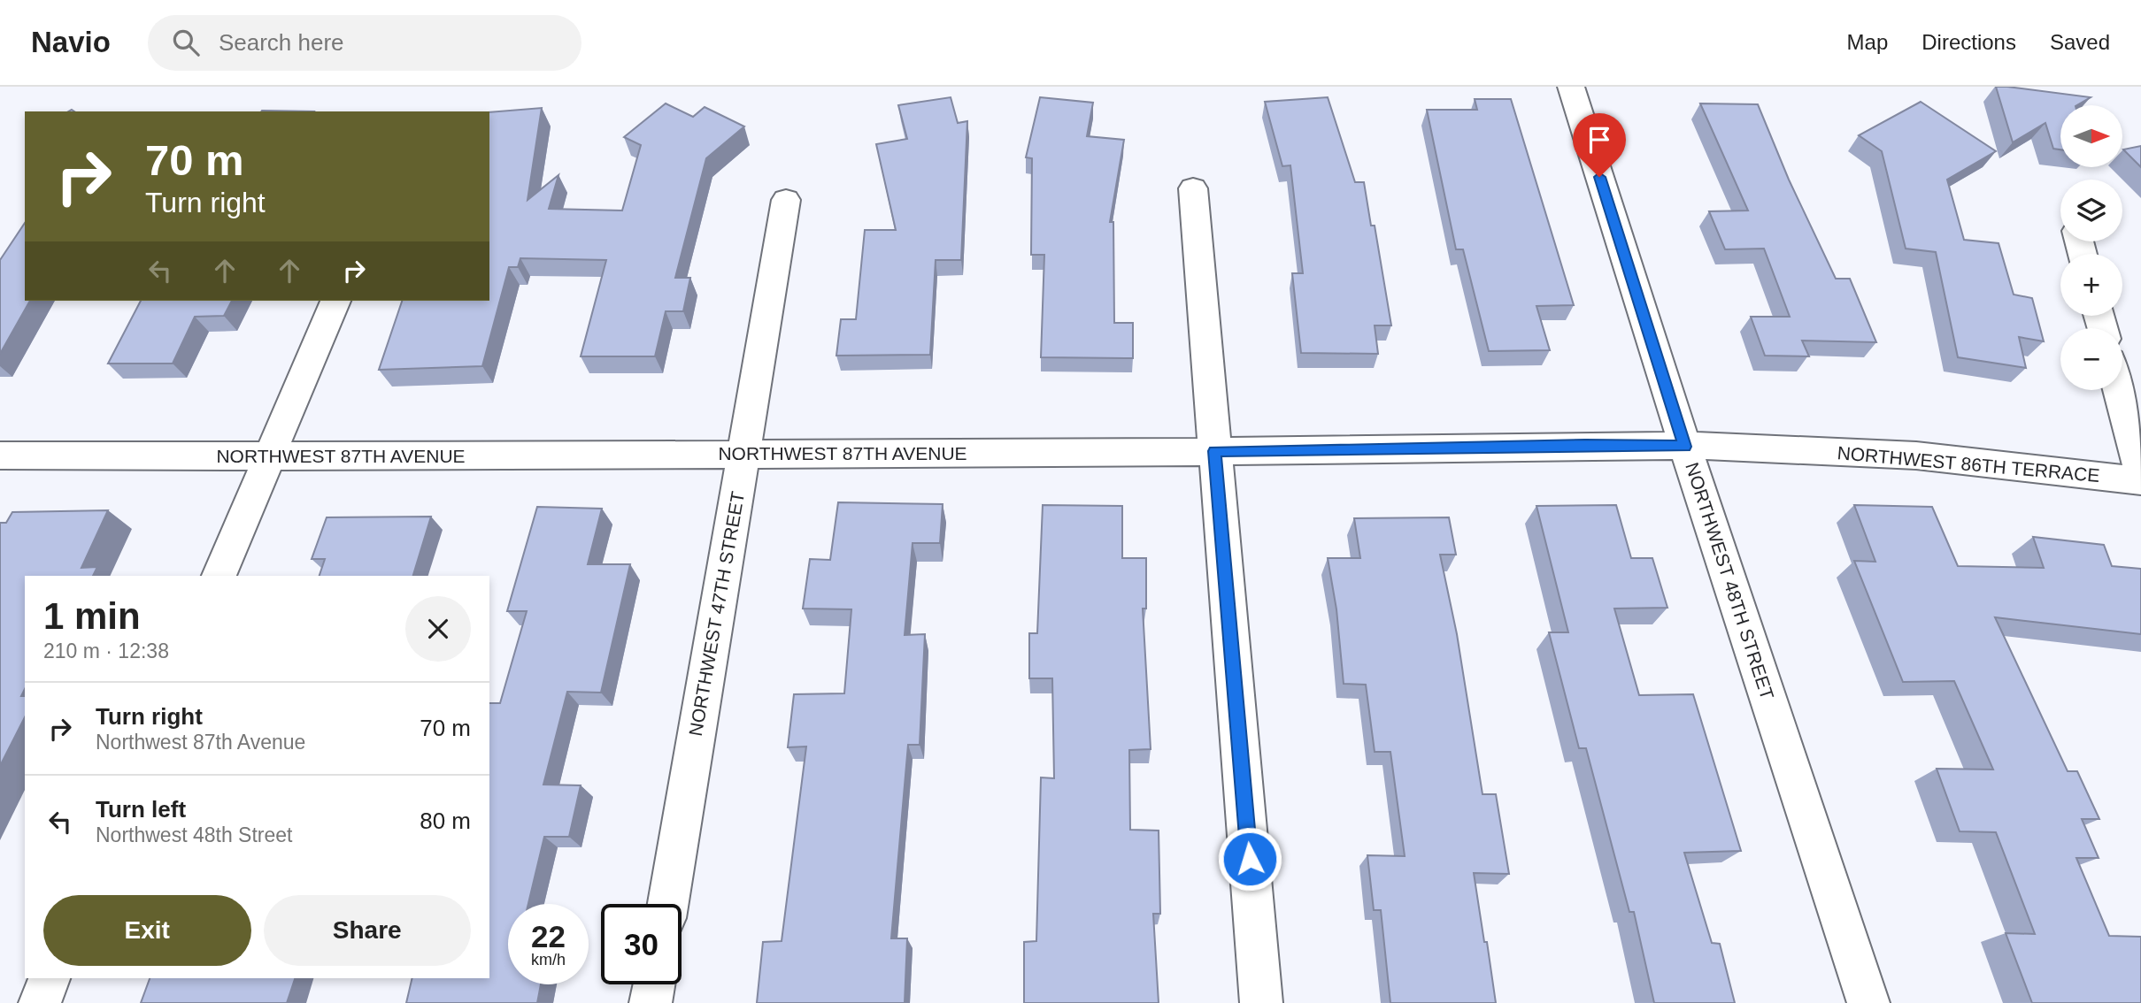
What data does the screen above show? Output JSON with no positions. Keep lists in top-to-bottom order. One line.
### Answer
{"streets":{"street":["NORTHWEST 87TH AVENUE","NORTHWEST 86TH TERRACE","NORTHWEST 48TH STREET","NORTHWEST 47TH STREET"]},"crossings":[["NORTHWEST 87TH AVENUE","NORTHWEST 86TH TERRACE"],["NORTHWEST 87TH AVENUE","NORTHWEST 48TH STREET"],["NORTHWEST 87TH AVENUE","NORTHWEST 47TH STREET"],["NORTHWEST 86TH TERRACE","NORTHWEST 48TH STREET"]],"north":"right","page":{"header":"Navio","search":"Search here","nav":["Map","Directions","Saved"],"map_buttons":["+","−"],"turn":["70 m","Turn right"],"heading":["1 min","210 m · 12:38"],"list":[{"name":"Turn right","note":"Northwest 87th Avenue","value":"70 m"},{"name":"Turn left","note":"Northwest 48th Street","value":"80 m"}],"buttons":["Exit","Share"],"speed":"22 km/h","limit":"30"}}
